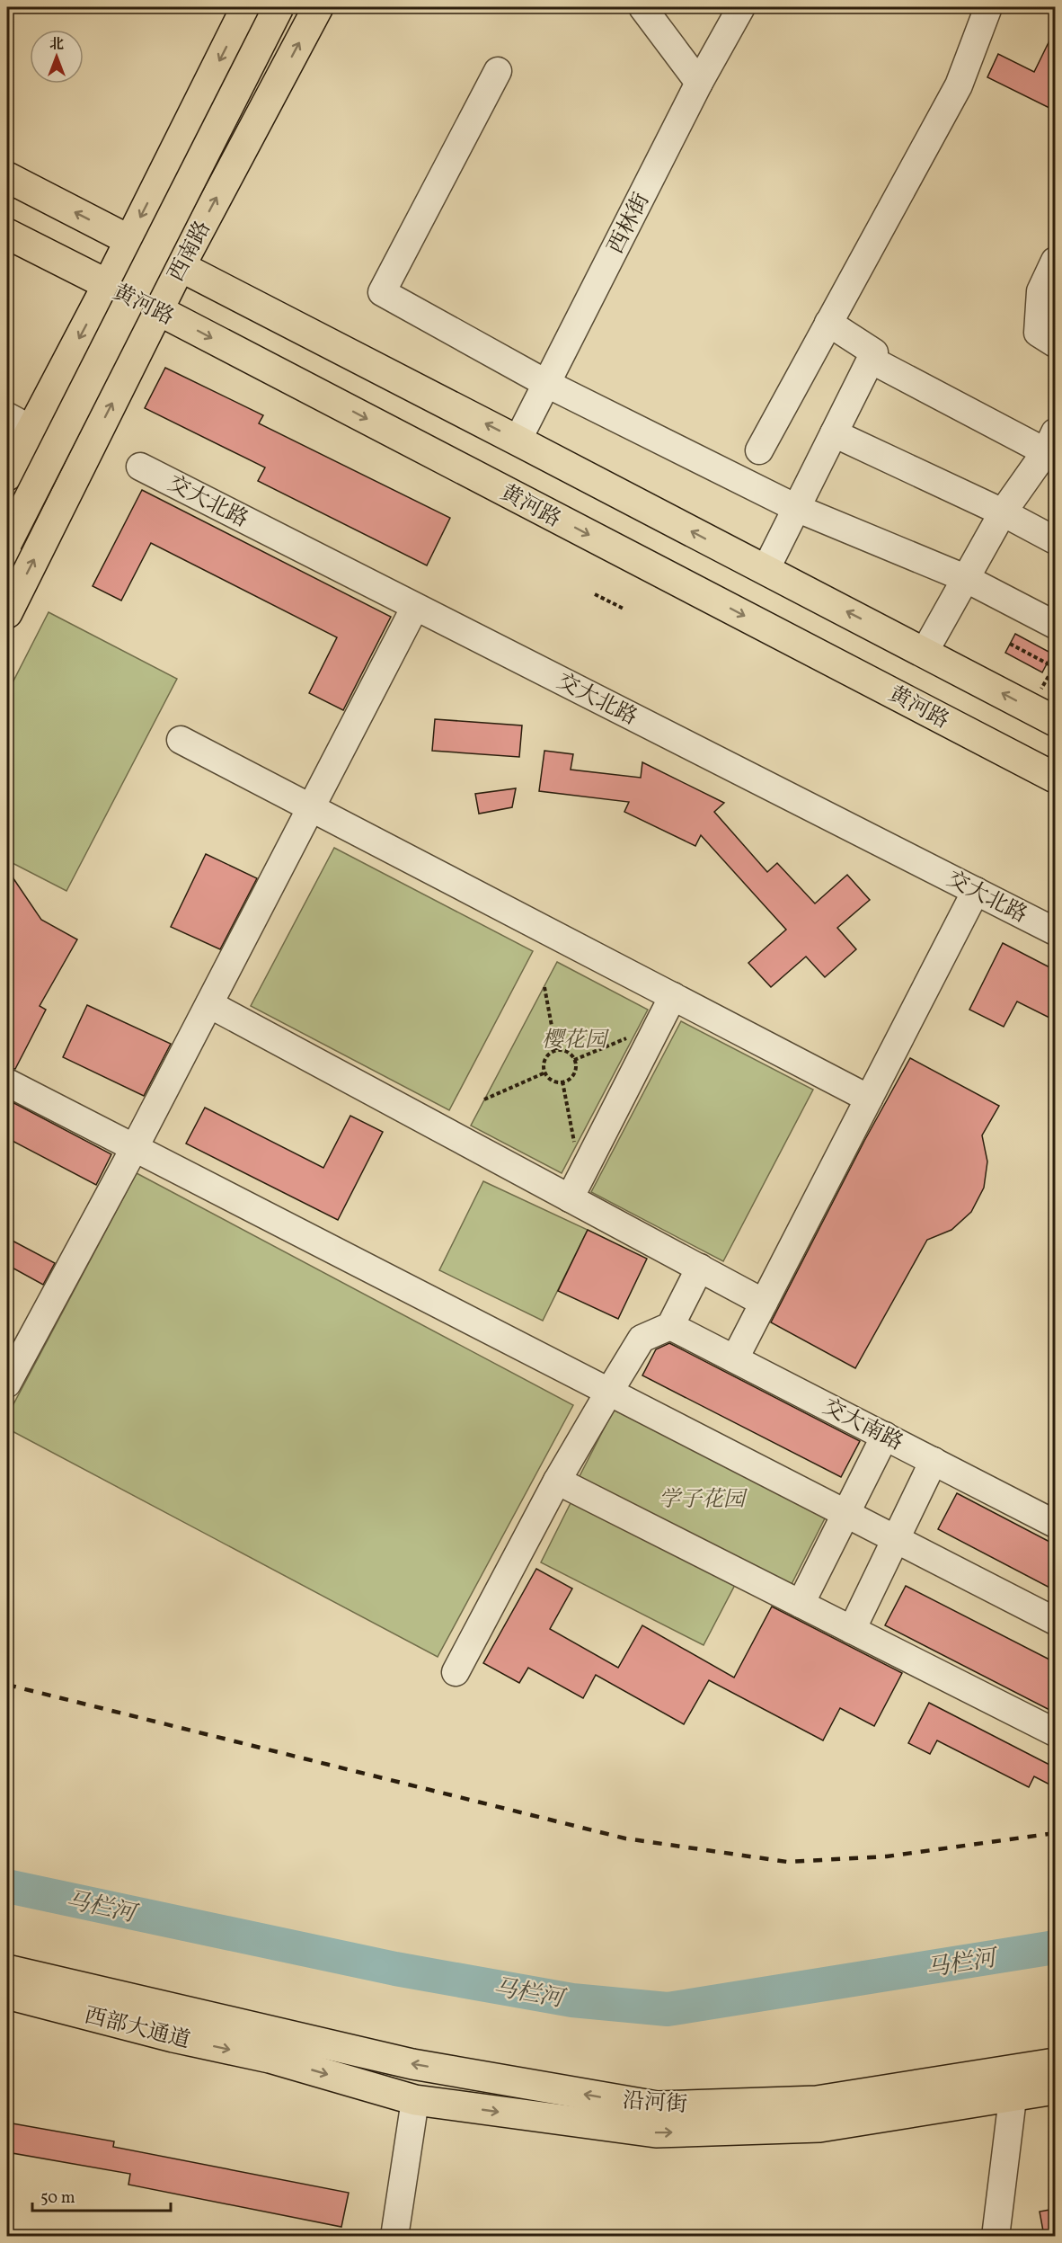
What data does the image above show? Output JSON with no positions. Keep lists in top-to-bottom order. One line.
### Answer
{"streets":{"main road":["西南路","黄河路","西部大通道","沿河街"],"street":["西林街","交大北路","交大南路"]},"crossings":[["西南路","黄河路"],["西部大通道","沿河街"]],"water":["马栏河"],"parks":["樱花园","学子花园"],"scale_bar":"50 m","north":"top"}
